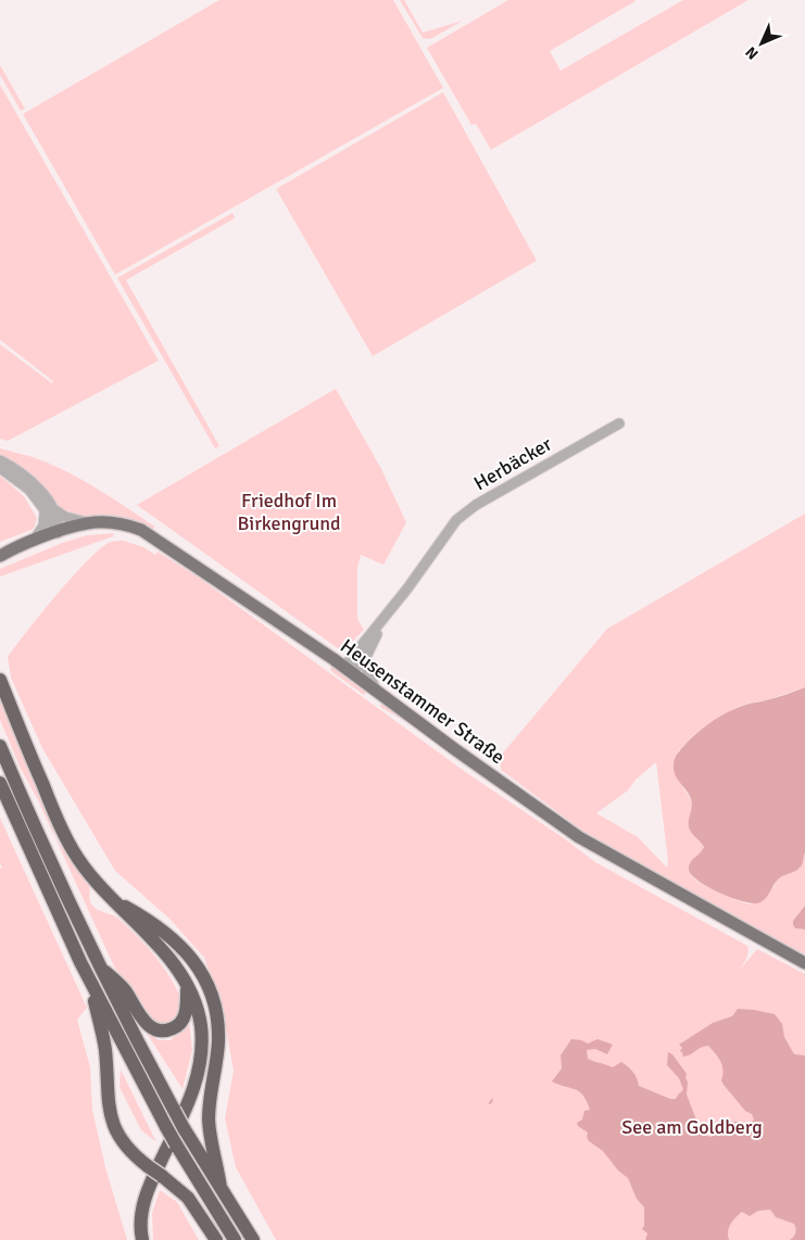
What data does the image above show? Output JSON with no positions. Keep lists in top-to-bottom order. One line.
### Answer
{"streets":{"main road":["Heusenstammer Straße"],"street":["Herbäcker"]},"parks":["Friedhof Im Birkengrund","See am Goldberg"],"north":"bottom left"}
